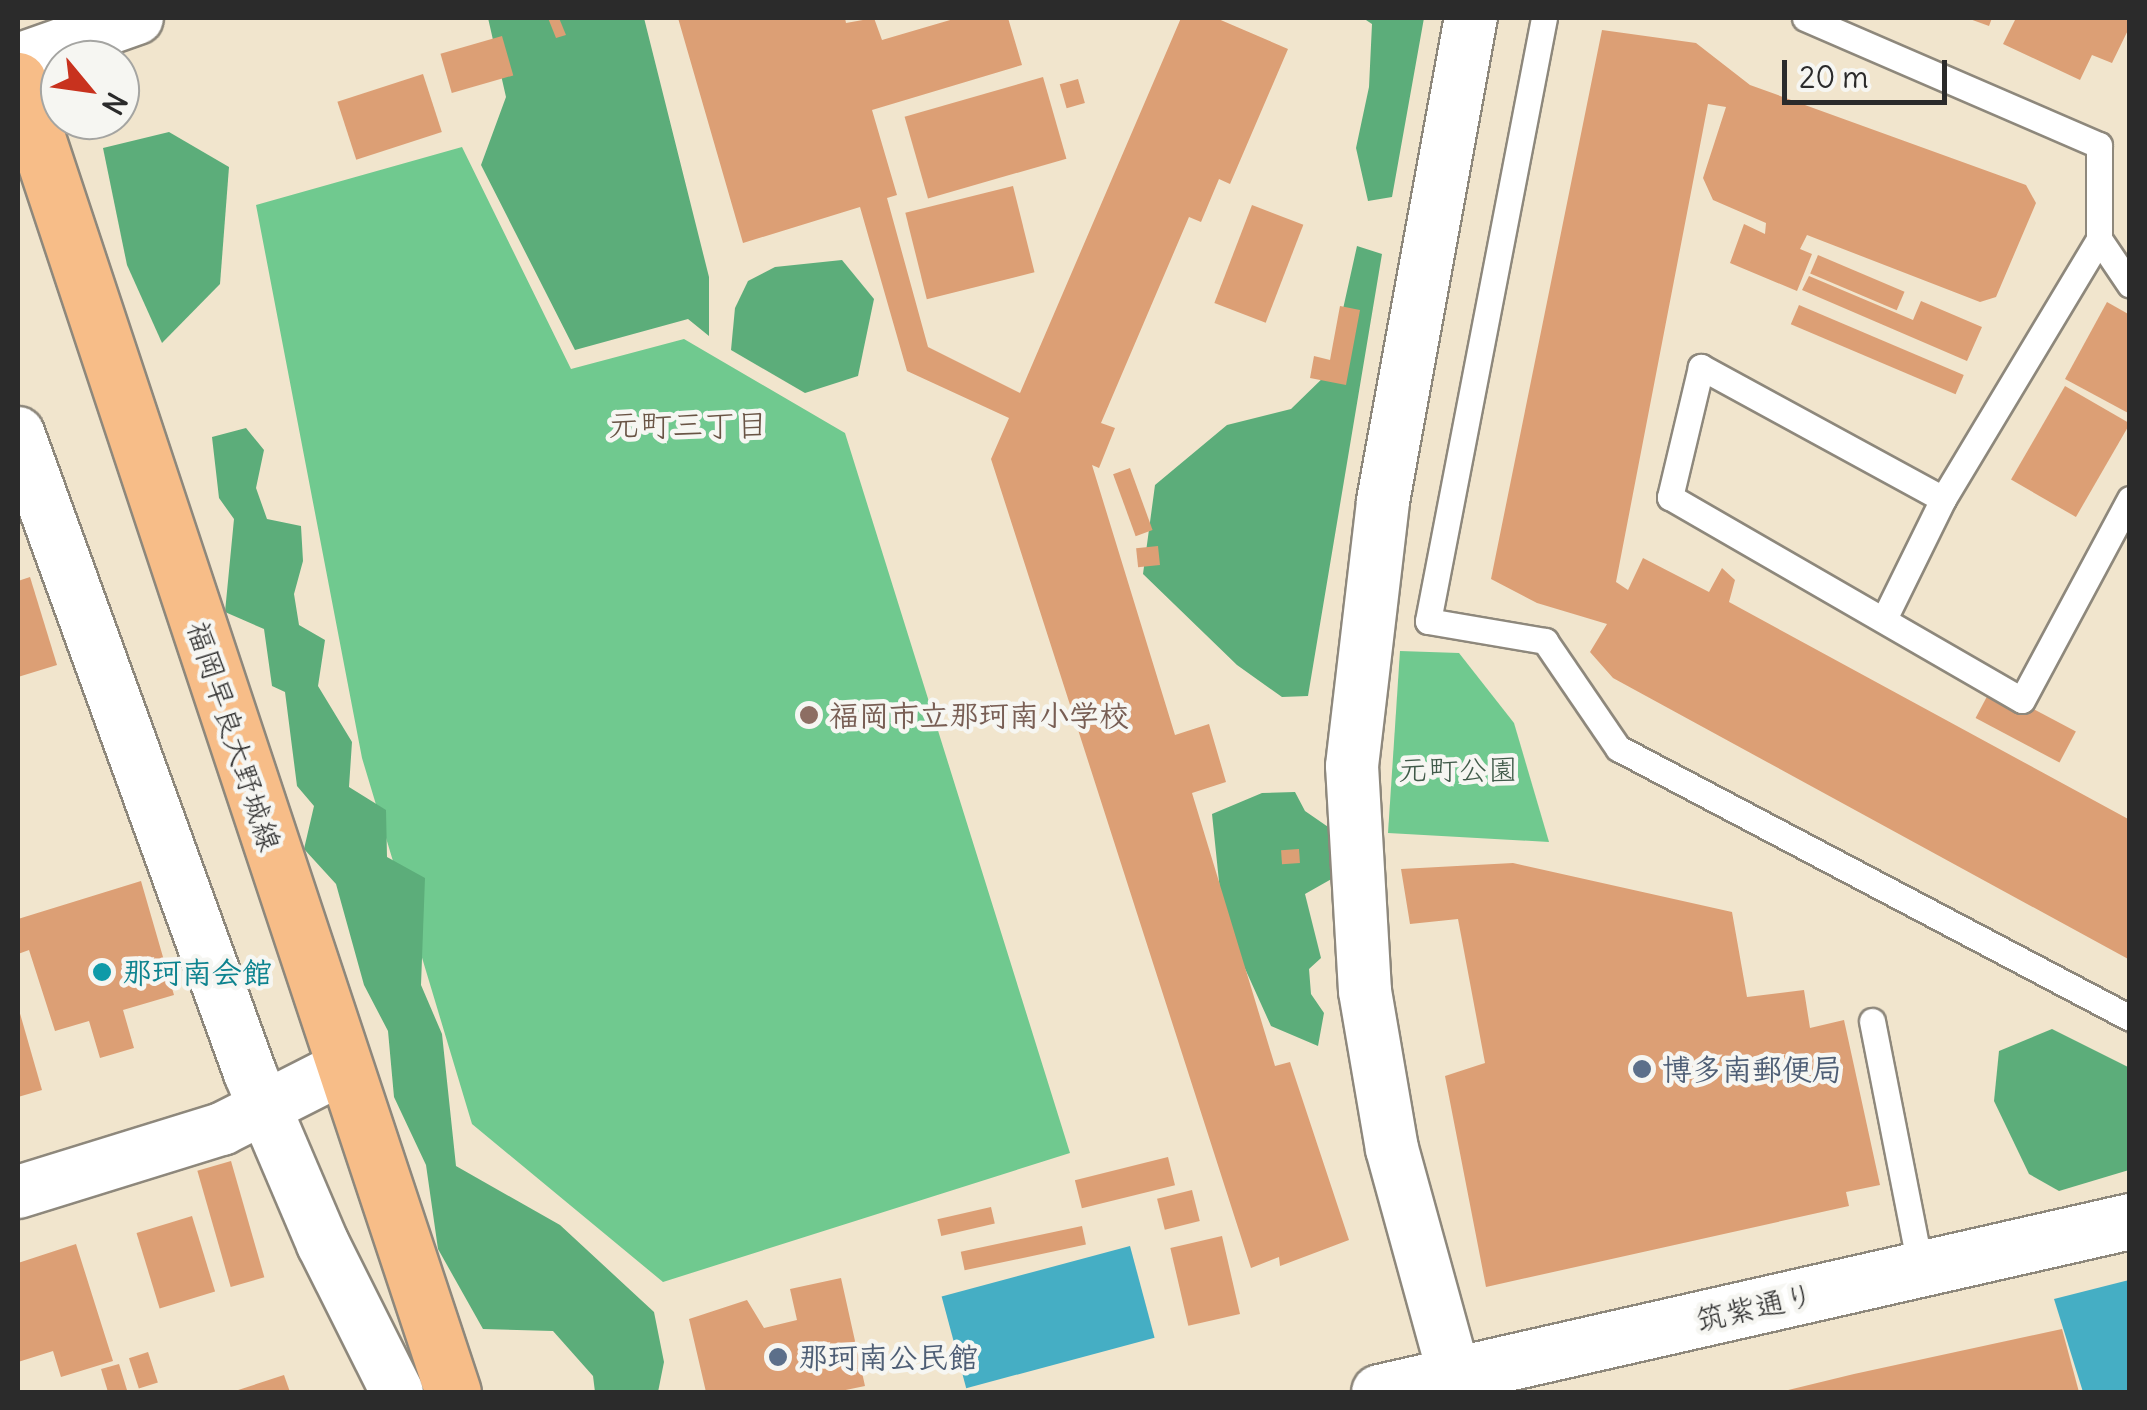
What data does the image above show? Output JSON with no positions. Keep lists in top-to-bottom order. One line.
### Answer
{"streets":{"main road":["福岡早良大野城線"],"street":["筑紫通り"]},"districts":["元町三丁目"],"parks":["元町公園"],"places":["福岡市立那珂南小学校","那珂南会館","博多南郵便局","那珂南公民館"],"scale_bar":"20 m","north":"bottom right"}
